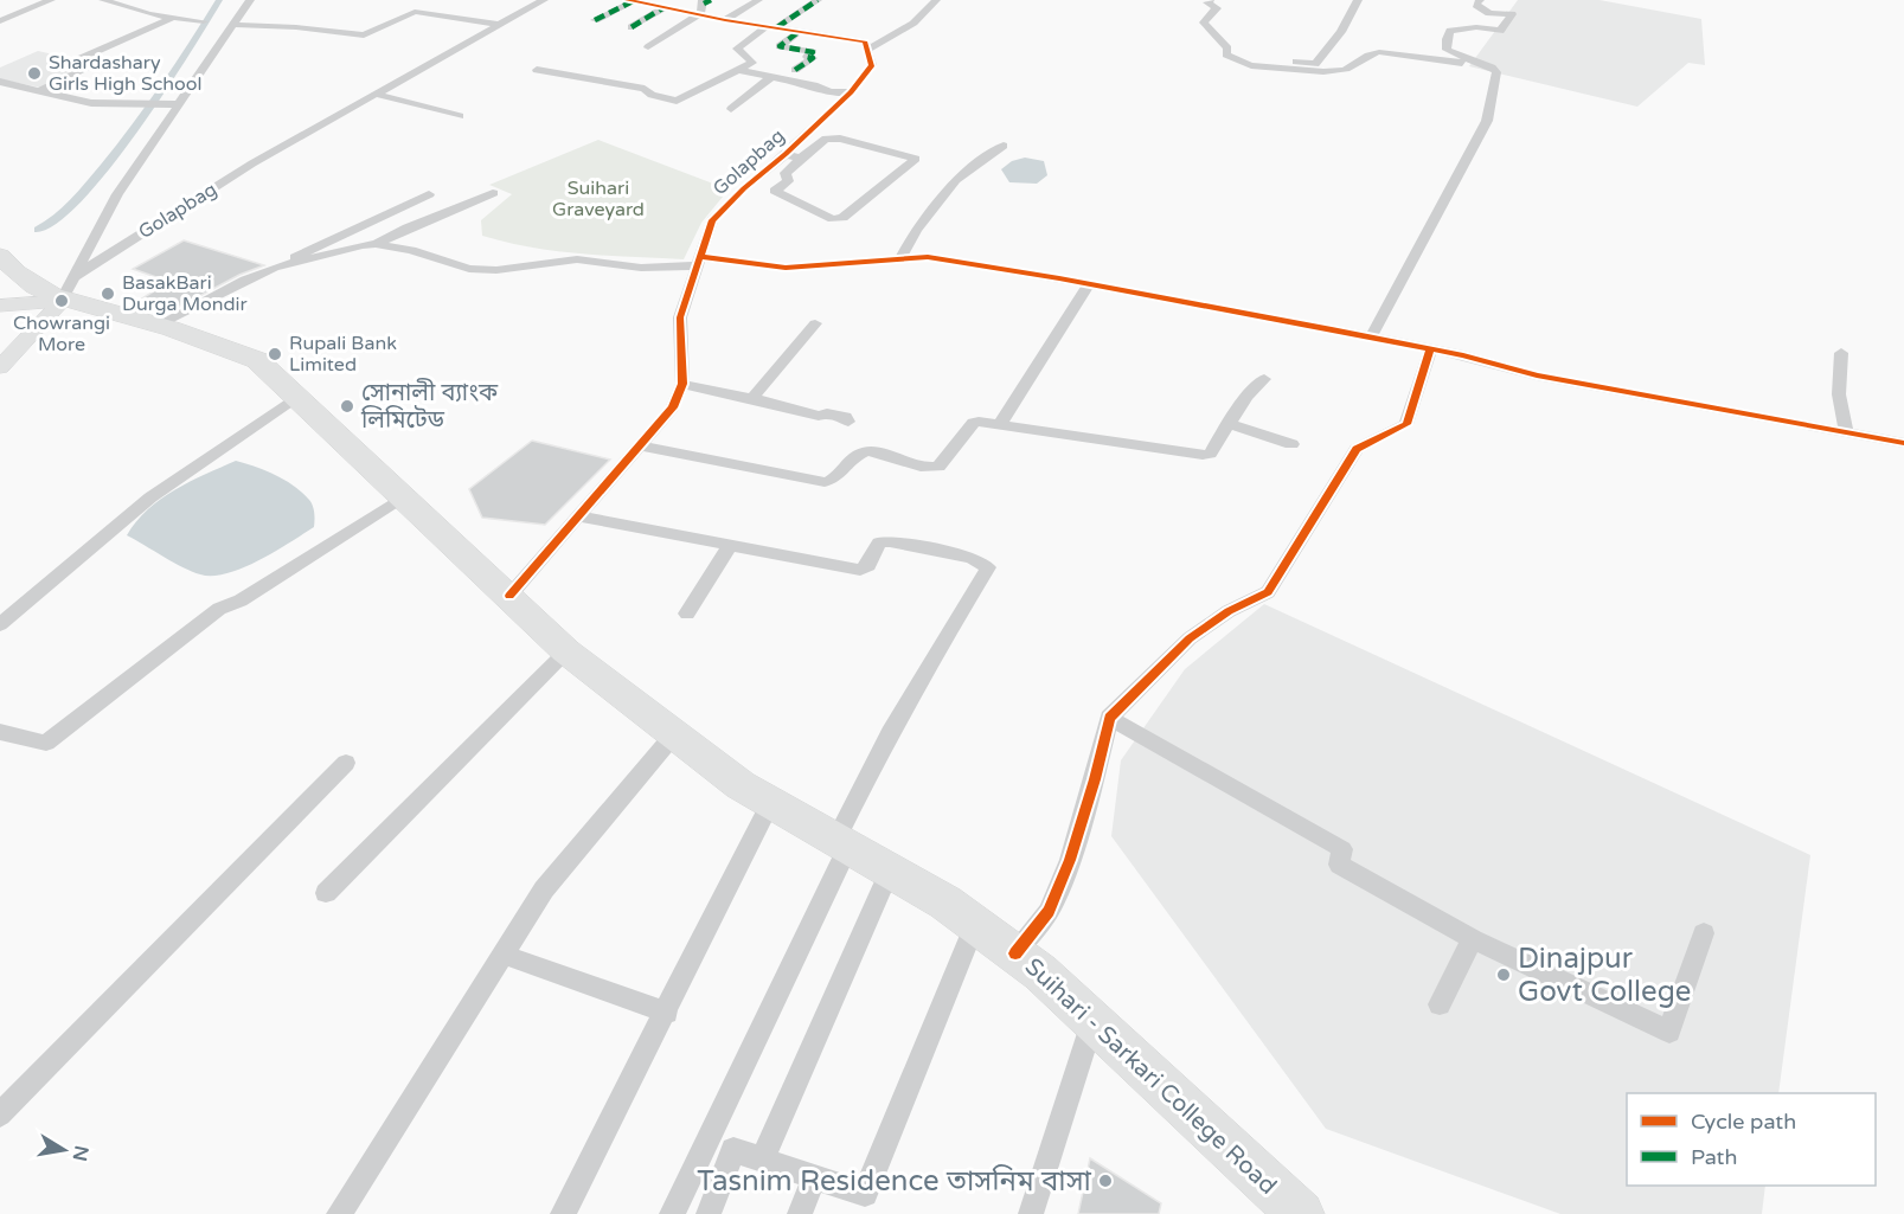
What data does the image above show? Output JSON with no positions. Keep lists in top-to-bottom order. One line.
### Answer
{"streets":{"highway":["Suihari - Sarkari College Road"],"street":["Golapbag"]},"crossings":[["Golapbag","Suihari - Sarkari College Road"]],"parks":["Suihari Graveyard"],"places":["Shardashary Girls High School","BasakBari Durga Mondir","Chowrangi More","Rupali Bank Limited","সোনালী ব্যাংক লিমিটেড","Dinajpur Govt College","Tasnim Residence তাসনিম বাসা"],"legend":["Cycle path","Path"],"north":"right"}
